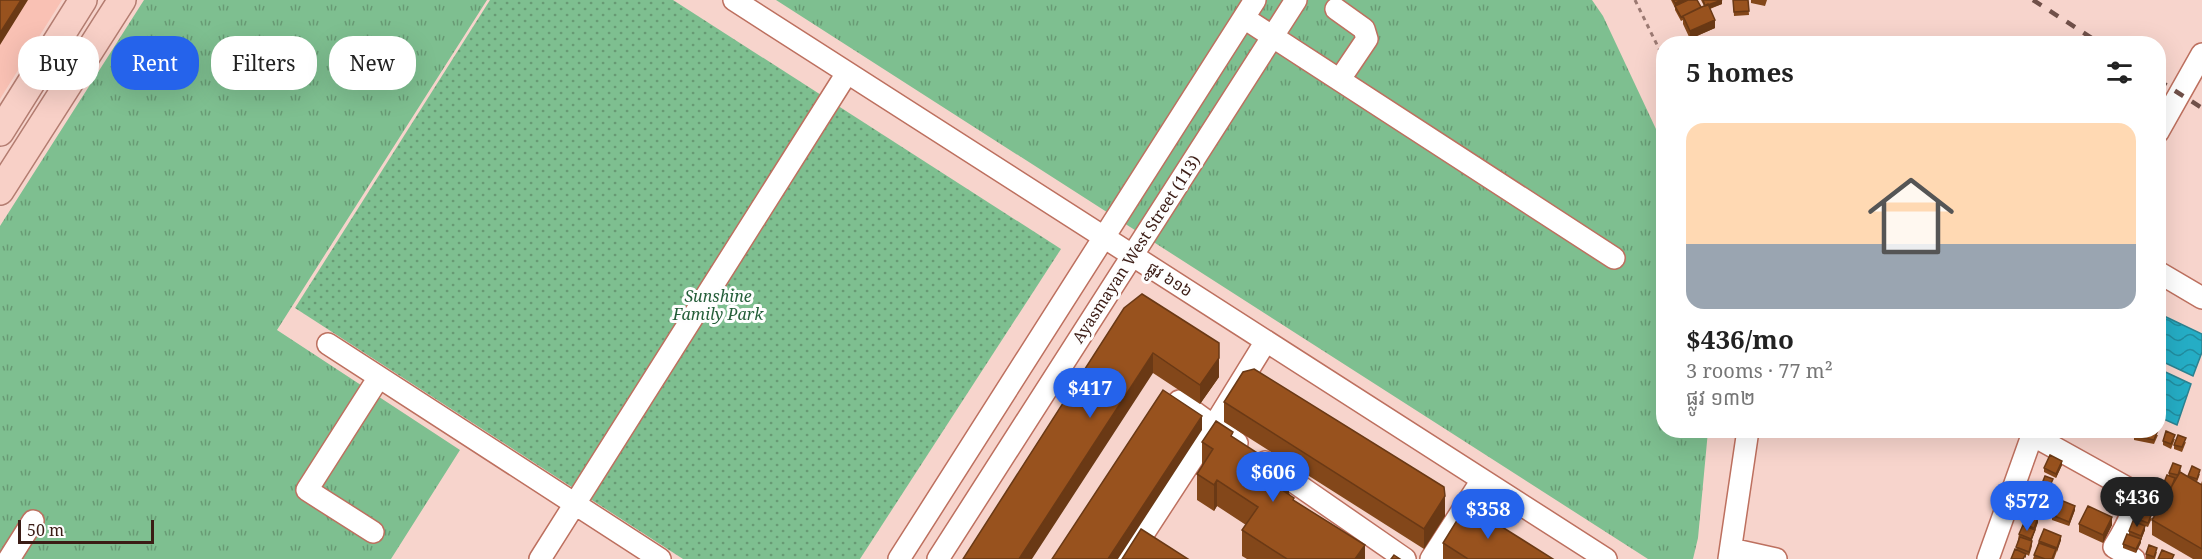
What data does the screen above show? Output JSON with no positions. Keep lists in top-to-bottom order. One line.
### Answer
{"streets":{"street":["Ayasmayan West Street (113)","ផ្លូវ ៦១៦"]},"crossings":[["Ayasmayan West Street (113)","ផ្លូវ ៦១៦"]],"parks":["Sunshine Family Park"],"scale_bar":"50 m","page":{"chip":["Buy","Rent","Filters","New"],"heading":"5 homes","list":[{"name":"$436/mo","note":"3 rooms · 77 m² · ផ្លូវ ១៣២"}],"price":["$417","$606","$436","$572","$358"],"scale":"50 m"}}
